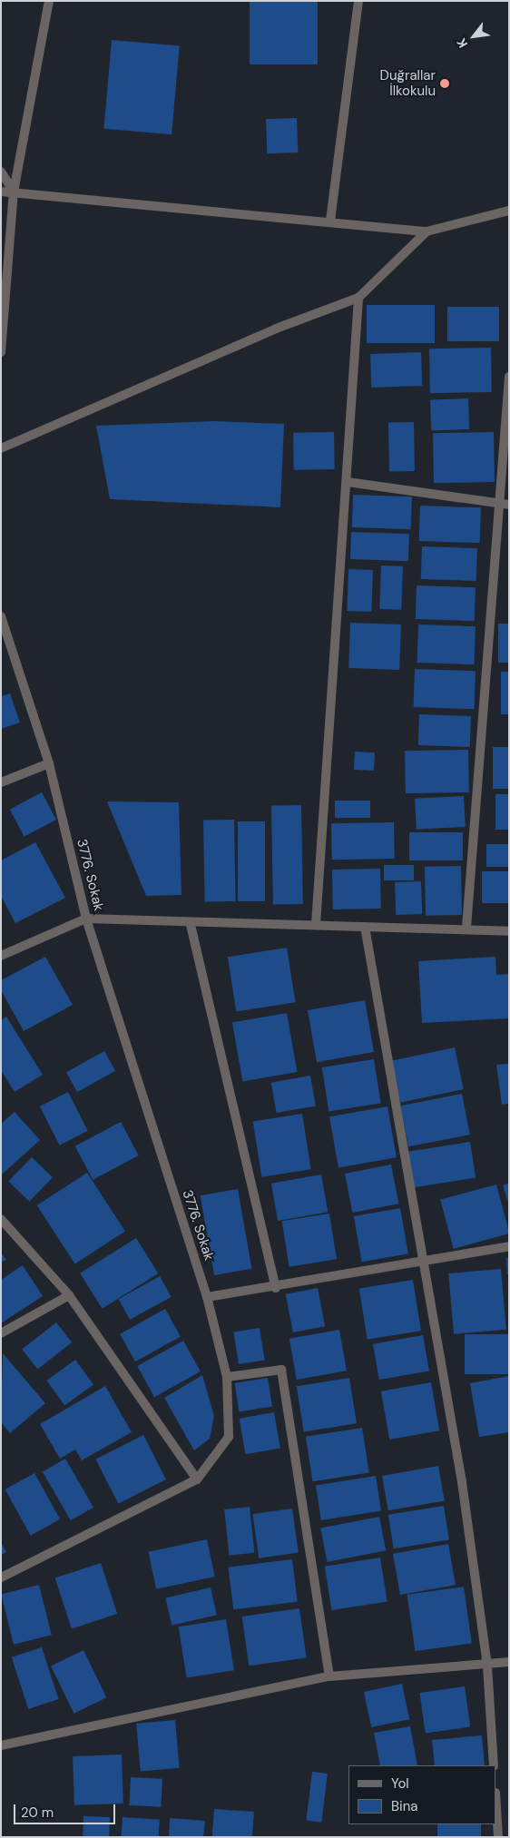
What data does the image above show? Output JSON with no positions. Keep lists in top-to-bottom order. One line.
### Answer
{"streets":{"street":["3776. Sokak"]},"places":["Duğrallar İlkokulu"],"legend":["Yol","Bina"],"scale_bar":"20 m","north":"bottom left"}
